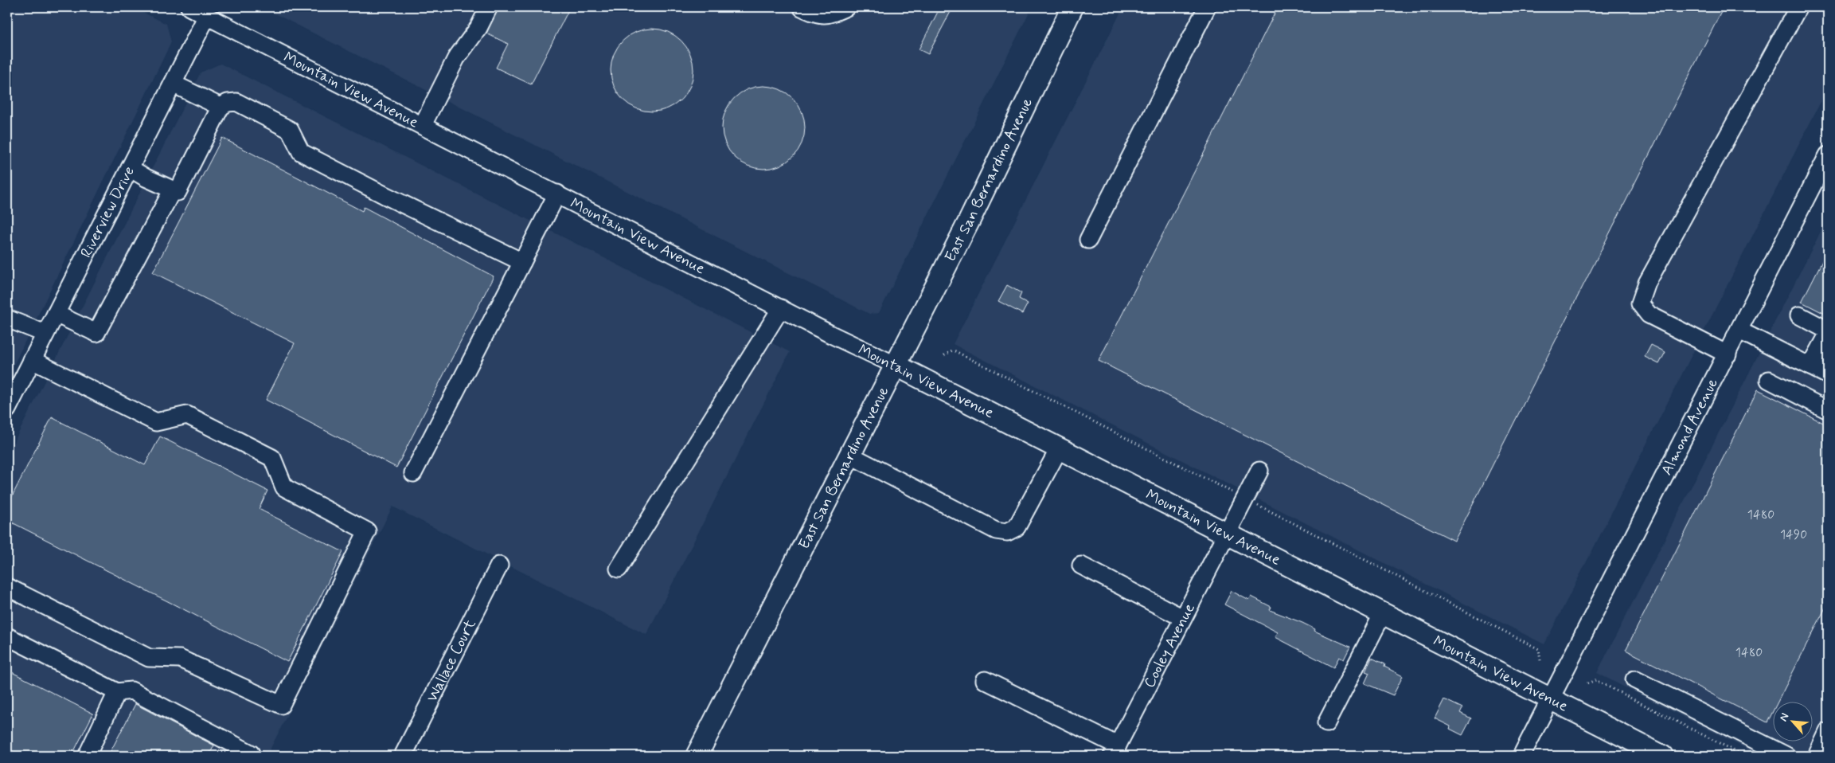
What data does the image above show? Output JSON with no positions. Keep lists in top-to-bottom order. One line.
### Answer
{"streets":{"main road":["Mountain View Avenue","East San Bernardino Avenue"],"street":["Riverview Drive","Almond Avenue","Cooley Avenue","Wallace Court"]},"crossings":[["Mountain View Avenue","East San Bernardino Avenue"],["Mountain View Avenue","Riverview Drive"],["Mountain View Avenue","Almond Avenue"],["Mountain View Avenue","Cooley Avenue"]],"house_numbers":["1480","1490","1480"],"north":"top left"}
